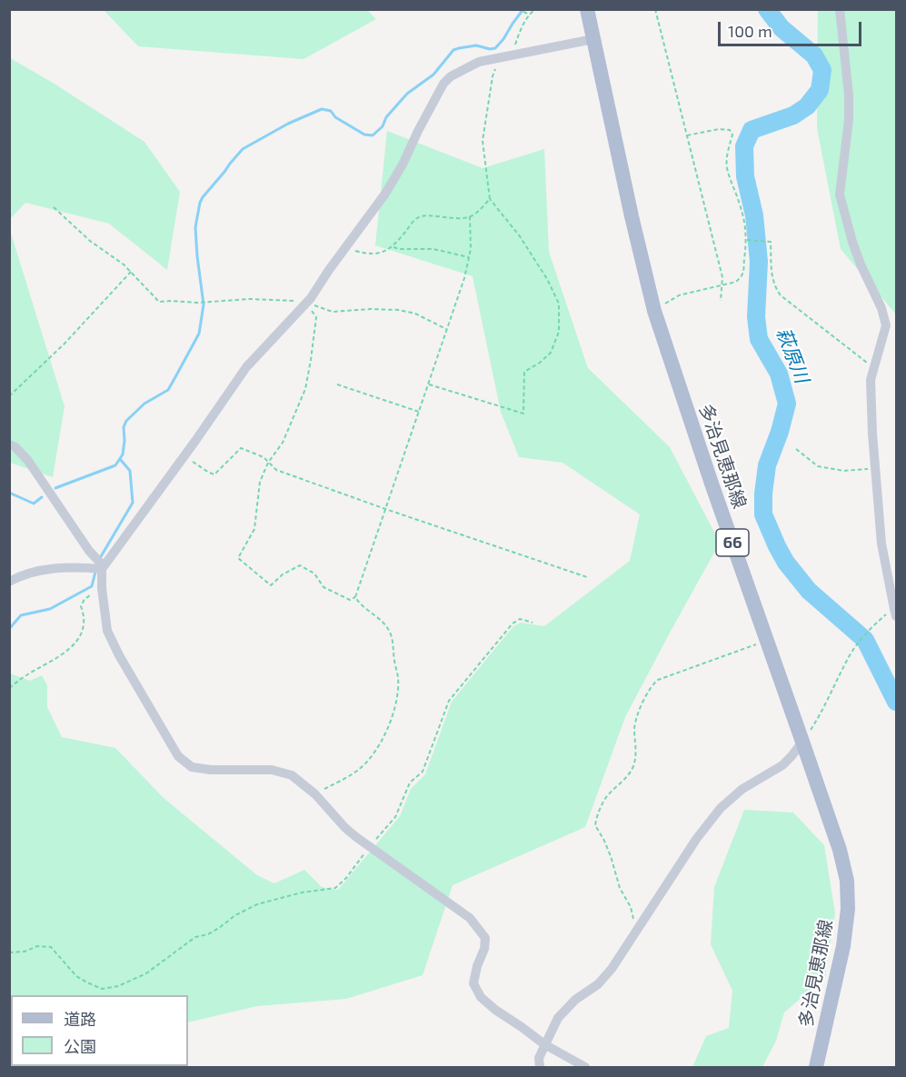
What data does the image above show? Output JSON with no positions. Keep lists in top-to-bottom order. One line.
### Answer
{"streets":{"main road":["多治見恵那線","66"]},"water":["萩原川"],"legend":["道路","公園"],"scale_bar":"100 m"}
